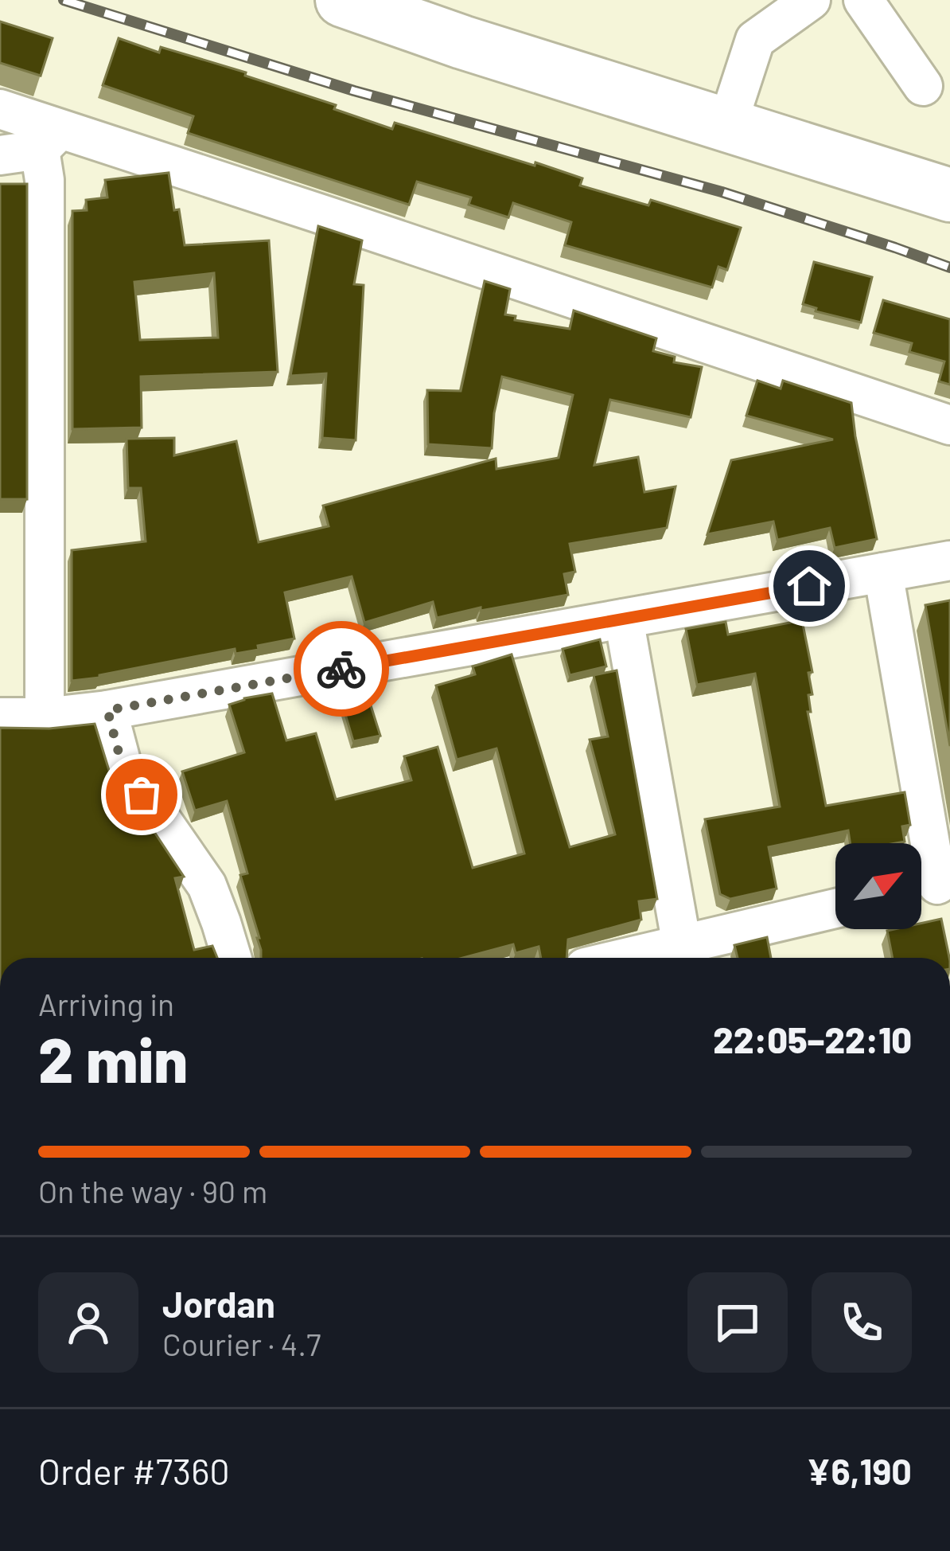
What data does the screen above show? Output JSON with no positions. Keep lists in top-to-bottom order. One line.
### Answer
{"north":"top right","page":{"heading":["2 min","Arriving in","22:05–22:10"],"panel":["Jordan","Courier · 4.7","Order #7360","¥6,190"],"bar":"On the way · 90 m"}}
